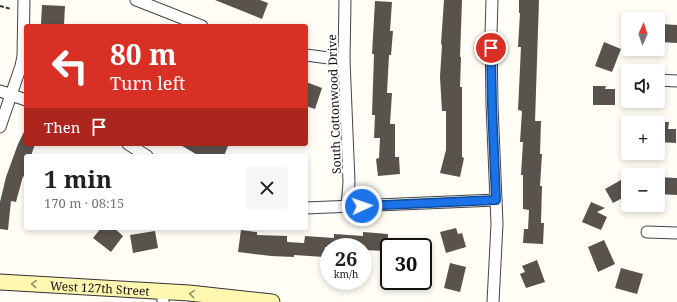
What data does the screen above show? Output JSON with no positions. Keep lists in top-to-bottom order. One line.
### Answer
{"streets":{"main road":["West 127th Street"],"street":["South Cottonwood Drive"]},"one_way":["West 127th Street"],"north":"top","page":{"map_buttons":["+","−"],"turn":["80 m","Turn left"],"then":"Then","heading":["1 min","170 m · 08:15"],"speed":"26 km/h","limit":"30"}}
